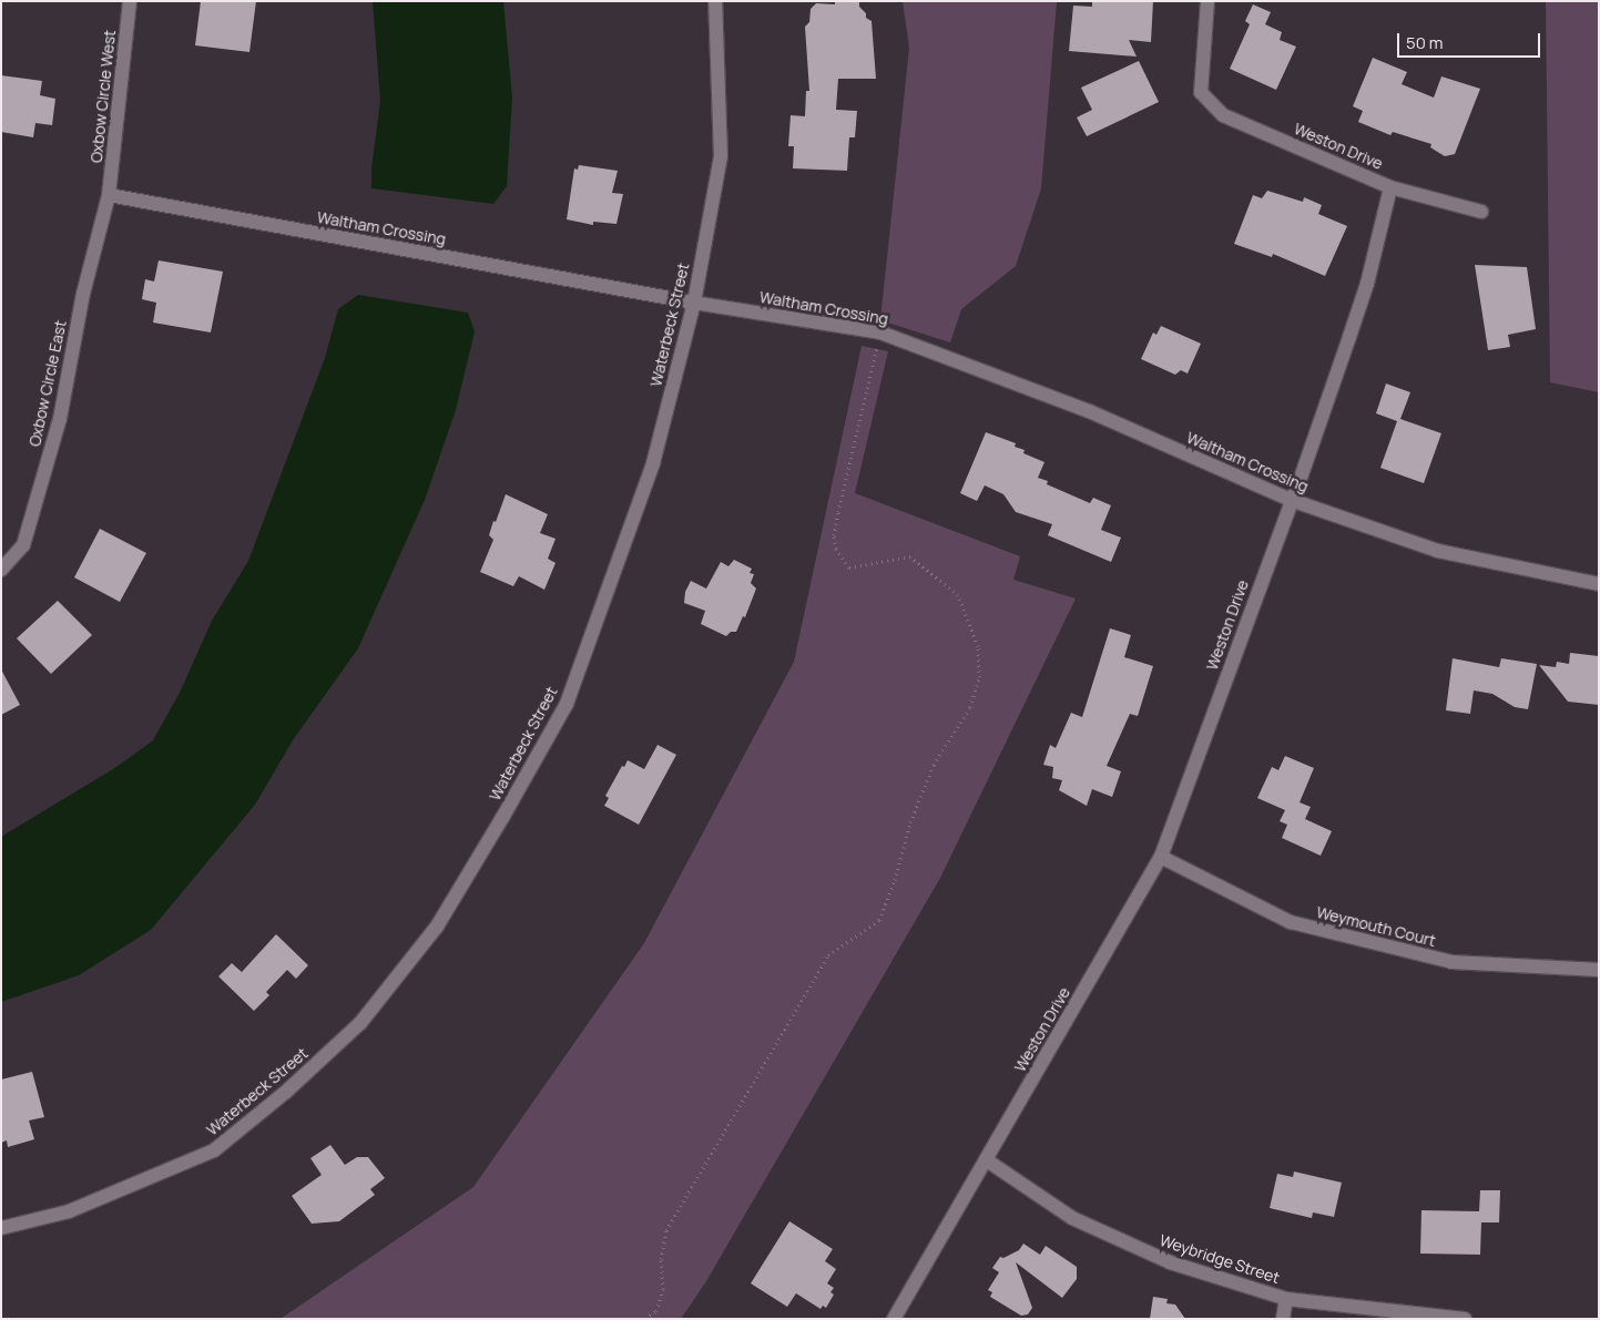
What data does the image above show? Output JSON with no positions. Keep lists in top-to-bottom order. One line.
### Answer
{"streets":{"street":["Oxbow Circle West","Weston Drive","Waltham Crossing","Waterbeck Street","Oxbow Circle East","Weymouth Court","Weybridge Street"]},"crossings":[["Oxbow Circle West","Waltham Crossing"],["Oxbow Circle West","Oxbow Circle East"],["Weston Drive","Waltham Crossing"],["Weston Drive","Weymouth Court"],["Weston Drive","Weybridge Street"],["Waltham Crossing","Waterbeck Street"],["Waltham Crossing","Oxbow Circle East"]],"scale_bar":"50 m"}
